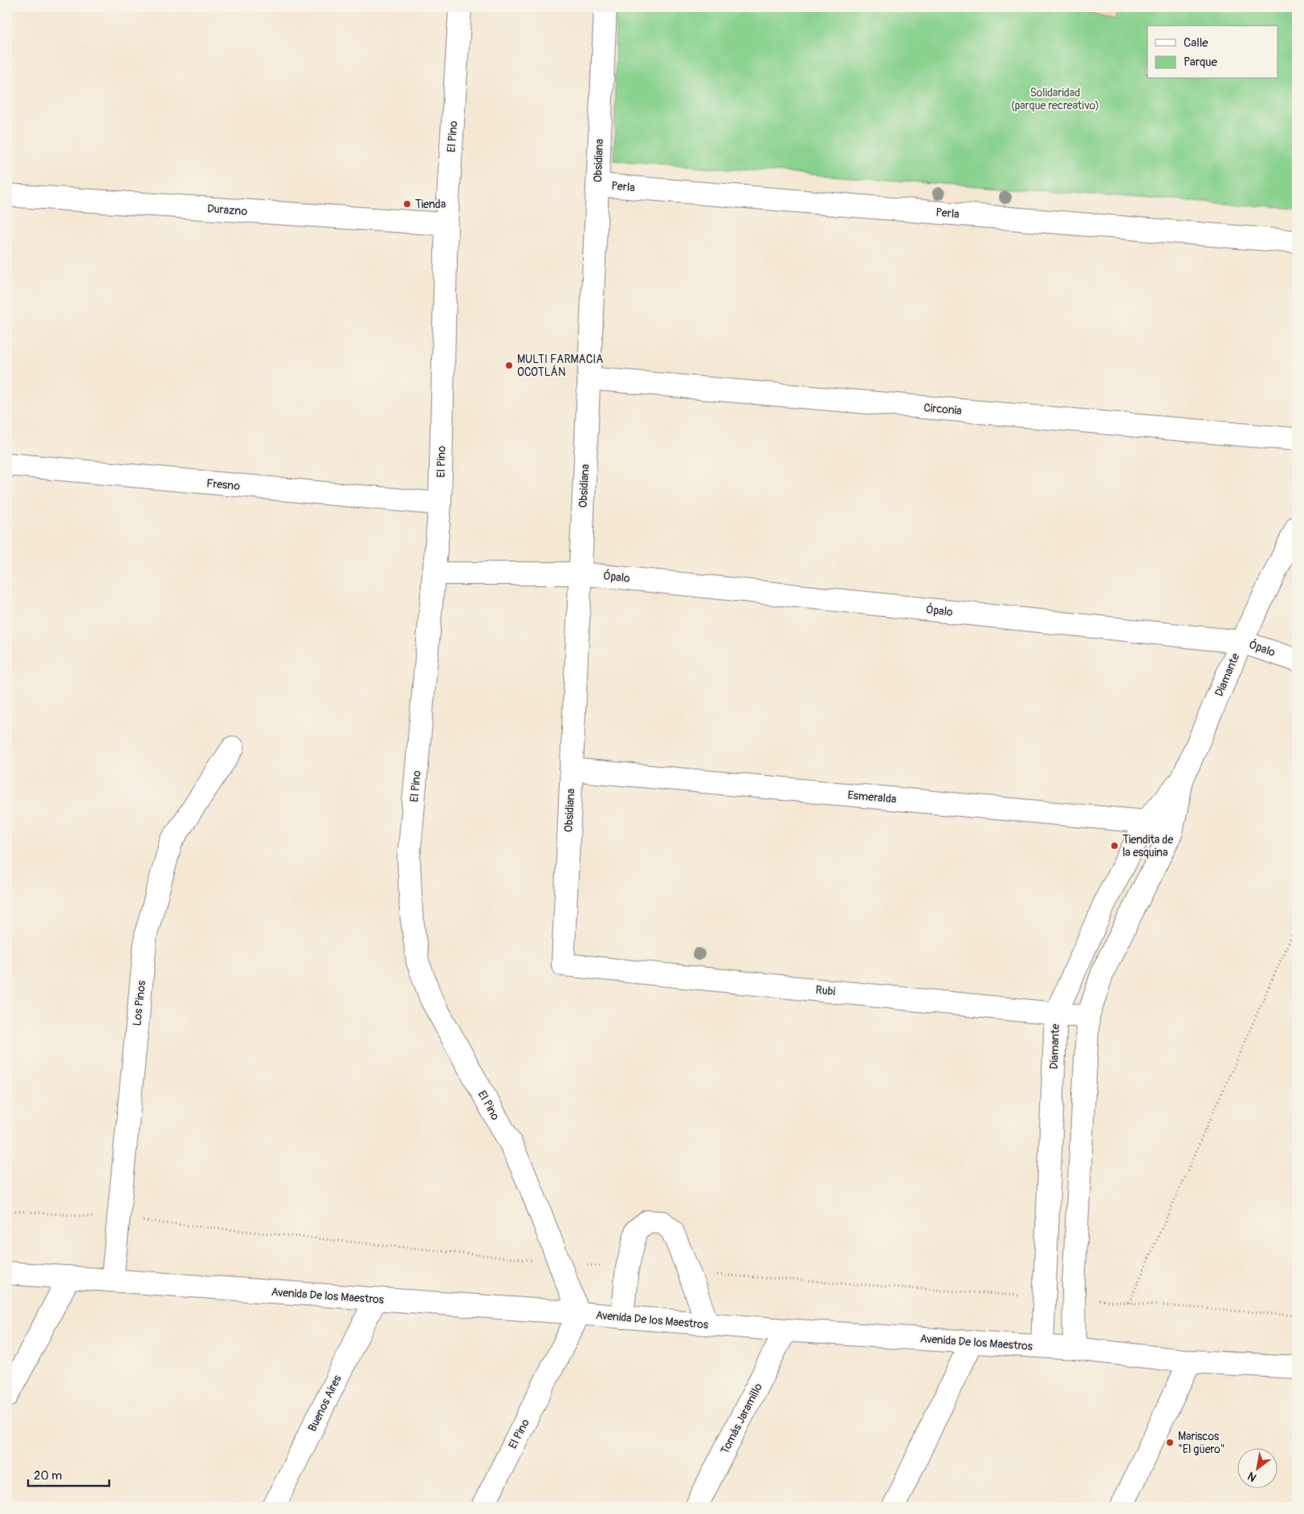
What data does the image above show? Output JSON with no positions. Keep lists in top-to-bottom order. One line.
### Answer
{"streets":{"street":["El Pino","Obsidiana","Perla","Durazno","Circonia","Fresno","Ópalo","Diamante","Esmeralda","Rubi","Los Pinos","Avenida De los Maestros","Buenos Aires","Tomás Jaramillo"]},"crossings":[["El Pino","Durazno"],["El Pino","Fresno"],["El Pino","Ópalo"],["El Pino","Avenida De los Maestros"],["Obsidiana","Perla"],["Obsidiana","Circonia"],["Obsidiana","Ópalo"],["Obsidiana","Esmeralda"],["Obsidiana","Rubi"],["Ópalo","Diamante"],["Diamante","Esmeralda"],["Diamante","Rubi"],["Diamante","Avenida De los Maestros"],["Los Pinos","Avenida De los Maestros"],["Avenida De los Maestros","Buenos Aires"],["Avenida De los Maestros","Tomás Jaramillo"]],"parks":["Solidaridad (parque recreativo)"],"places":["Tienda","MULTI FARMACIA OCOTLÁN","Tiendita de la esquina","Mariscos \"El güero\""],"legend":["Calle","Parque"],"scale_bar":"20 m","north":"bottom left"}
